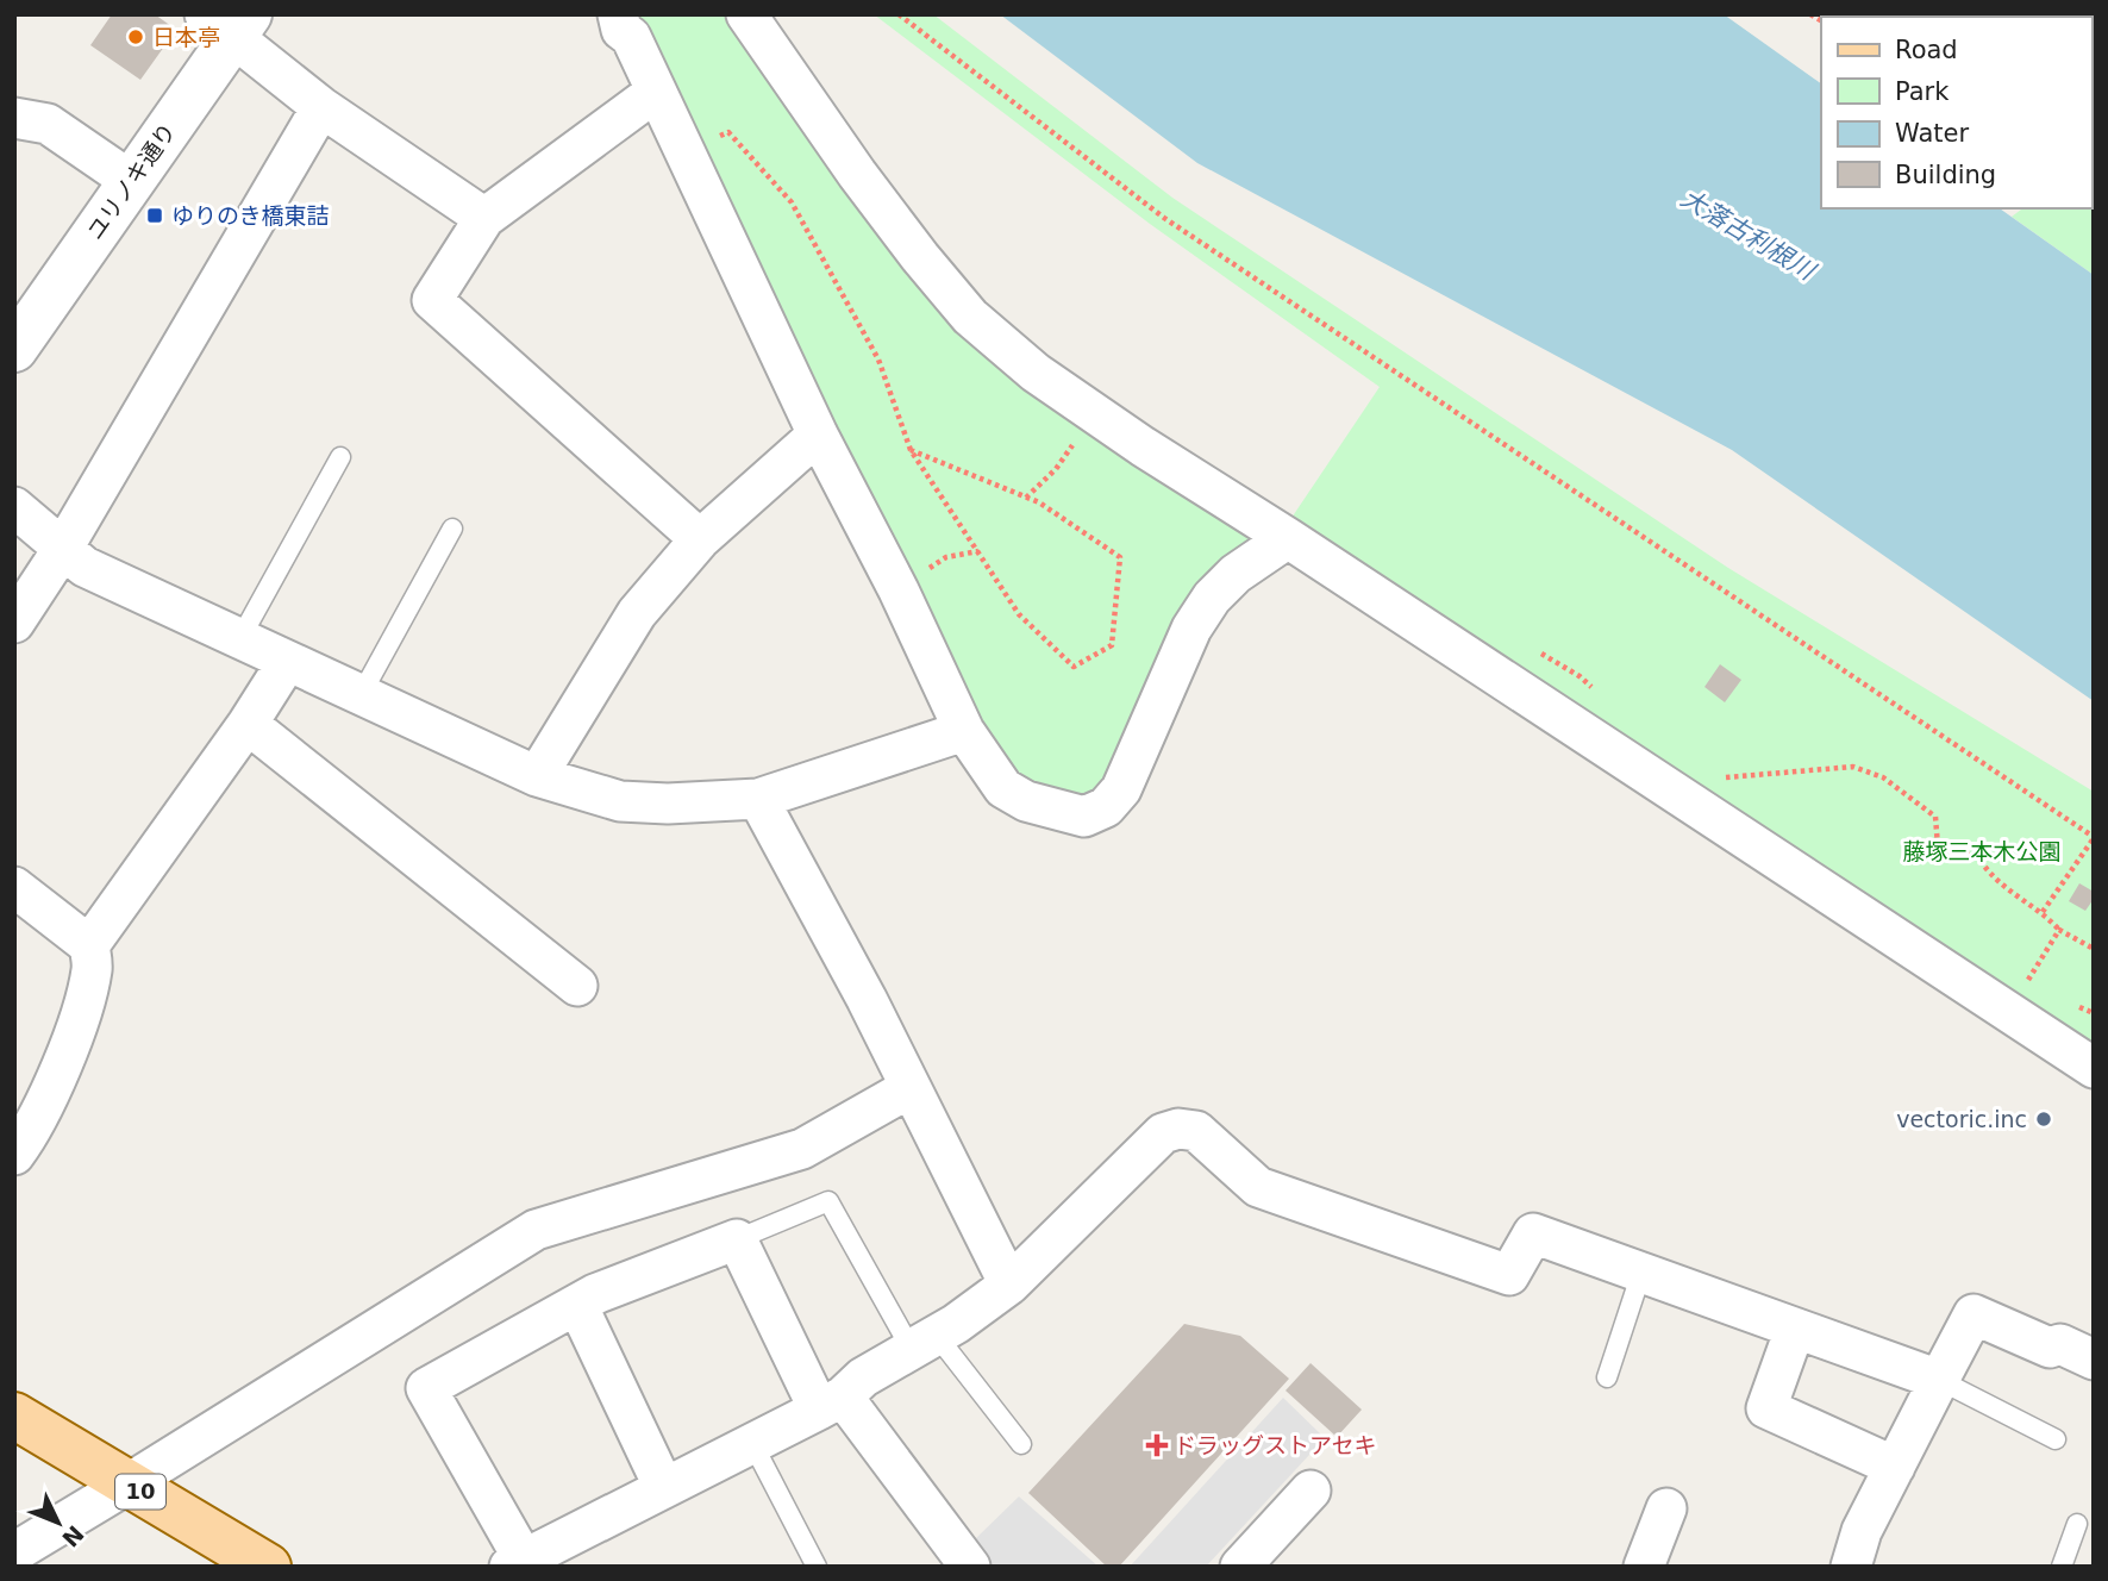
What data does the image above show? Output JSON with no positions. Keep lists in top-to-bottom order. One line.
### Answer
{"streets":{"main road":["10"],"street":["ユリノキ通り"]},"water":["大落古利根川"],"parks":["藤塚三本木公園"],"places":{"other":["日本亭","vectoric.inc"],"transit":["ゆりのき橋東詰"],"health":["ドラッグストアセキ"]},"legend":["Road","Park","Water","Building"],"north":"bottom right"}
